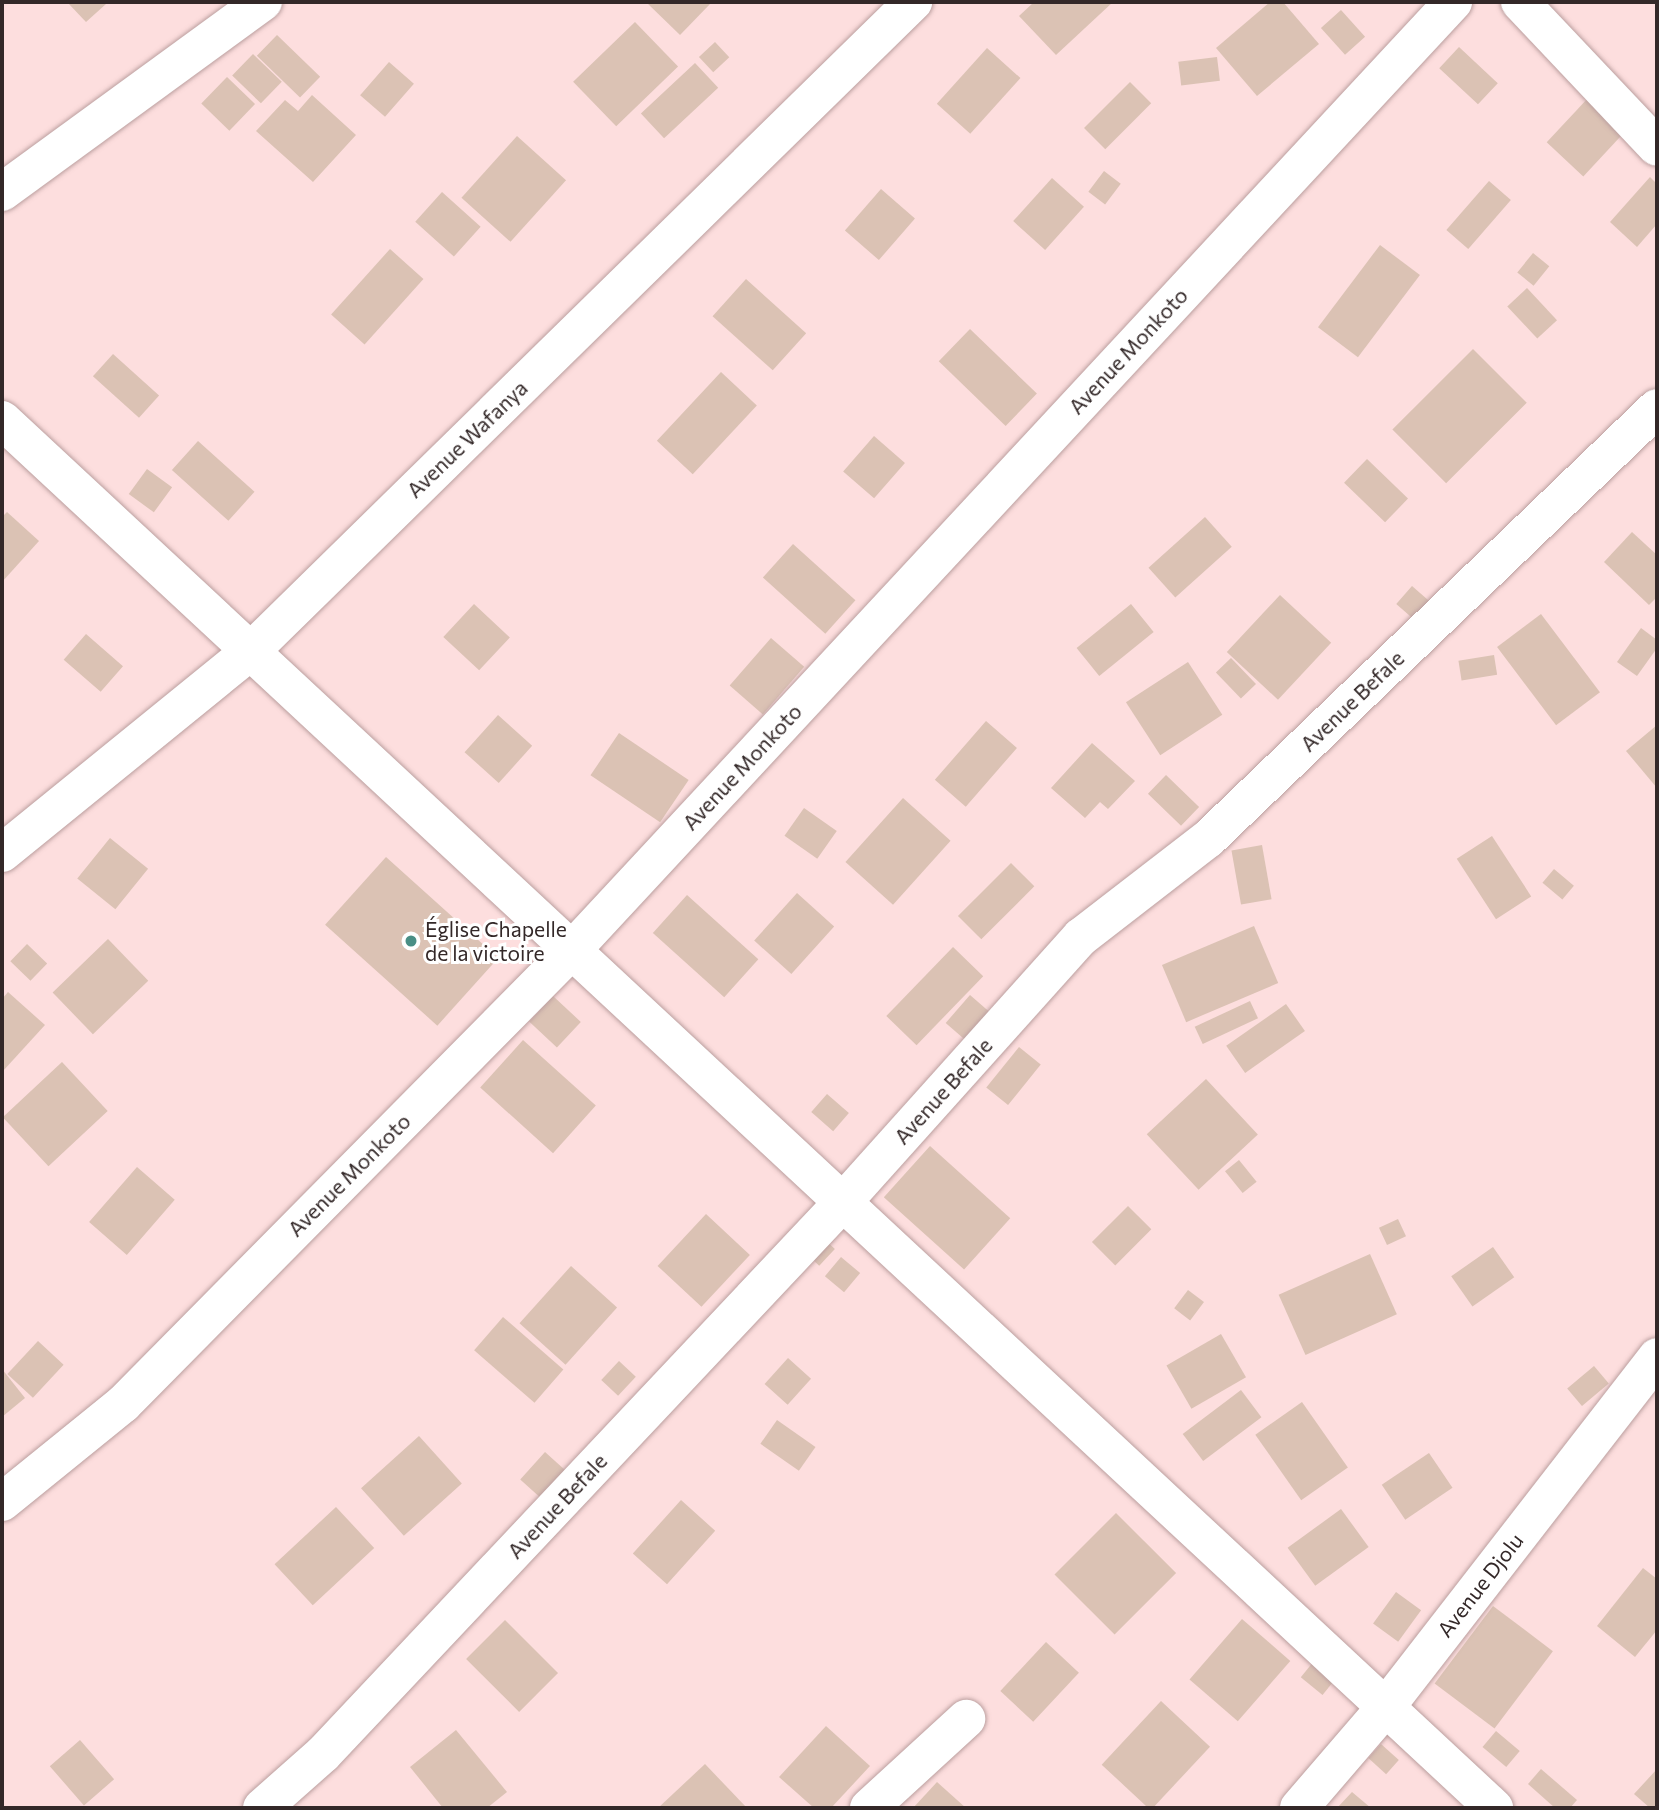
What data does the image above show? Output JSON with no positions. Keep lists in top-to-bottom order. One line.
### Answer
{"streets":{"street":["Avenue Monkoto","Avenue Wafanya","Avenue Befale","Avenue Djolu"]},"places":["Église Chapelle de la victoire"]}
